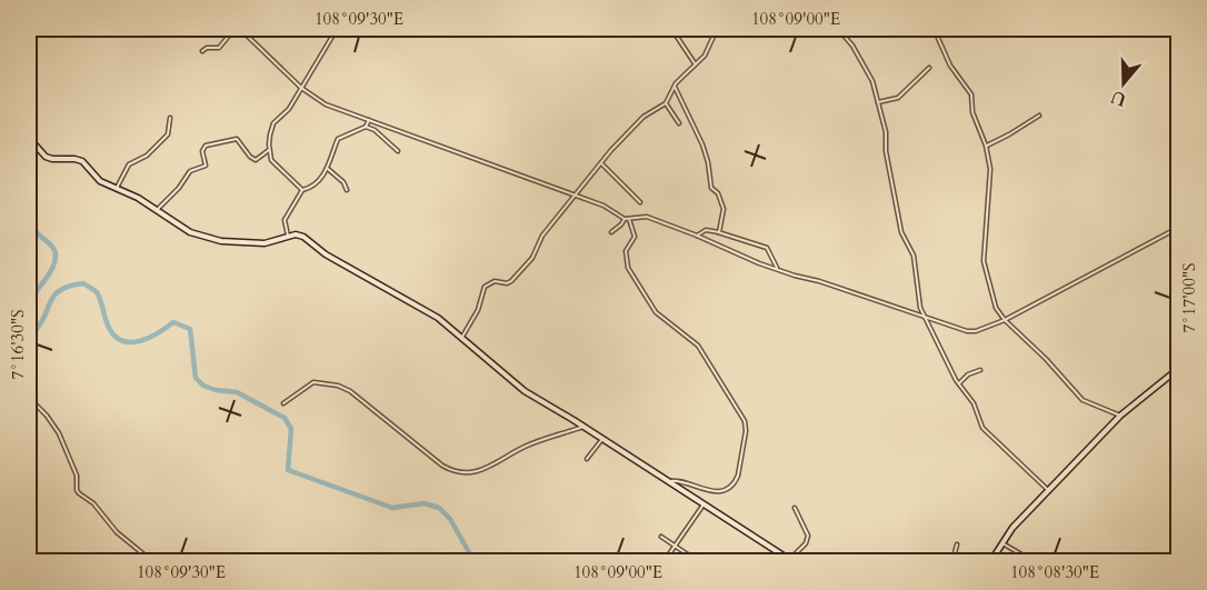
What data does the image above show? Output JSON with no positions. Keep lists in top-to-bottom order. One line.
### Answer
{"north":"bottom","coordinates":["108°09'30\"E","108°09'00\"E","7°17'00\"S","7°16'30\"S","108°08'30\"E"]}
